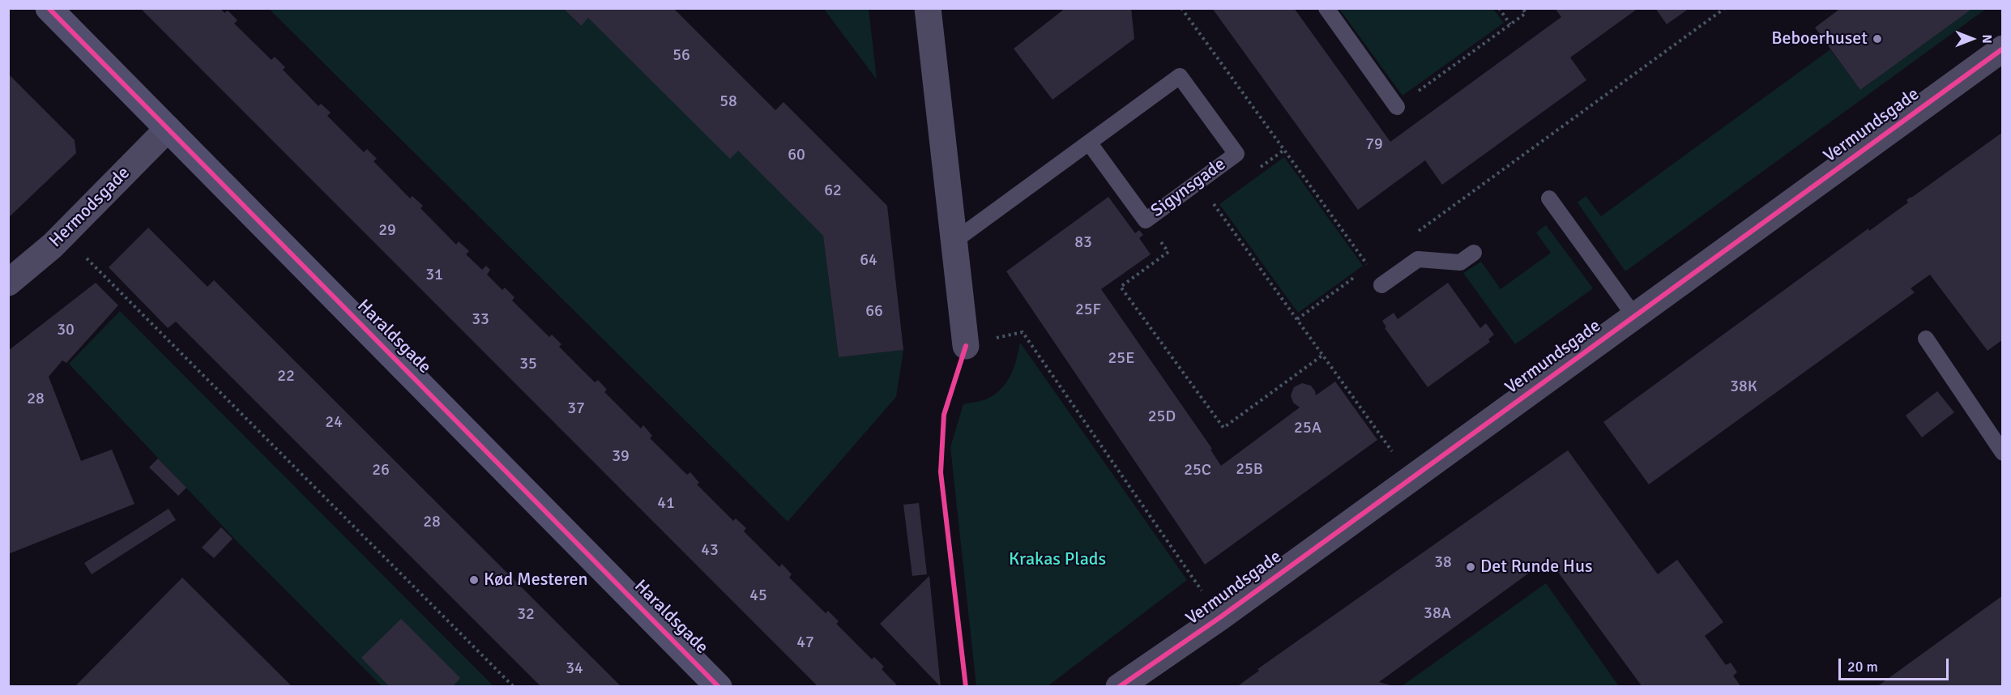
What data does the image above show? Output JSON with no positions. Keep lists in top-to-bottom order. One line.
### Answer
{"streets":{"street":["Vermundsgade","Hermodsgade","Haraldsgade"],"lane":["Sigynsgade"]},"crossings":[["Hermodsgade","Haraldsgade"]],"parks":["Krakas Plads"],"places":["Beboerhuset","Det Runde Hus","Kød Mesteren"],"house_numbers":["56","58","79","60","62","29","83","64","31","25F","66","33","30","25E","35","22","38K","28","37","25D","24","25A","39","25B","26","25C","41","28","43","38","45","38A","32","47","34"],"scale_bar":"20 m","north":"right"}
